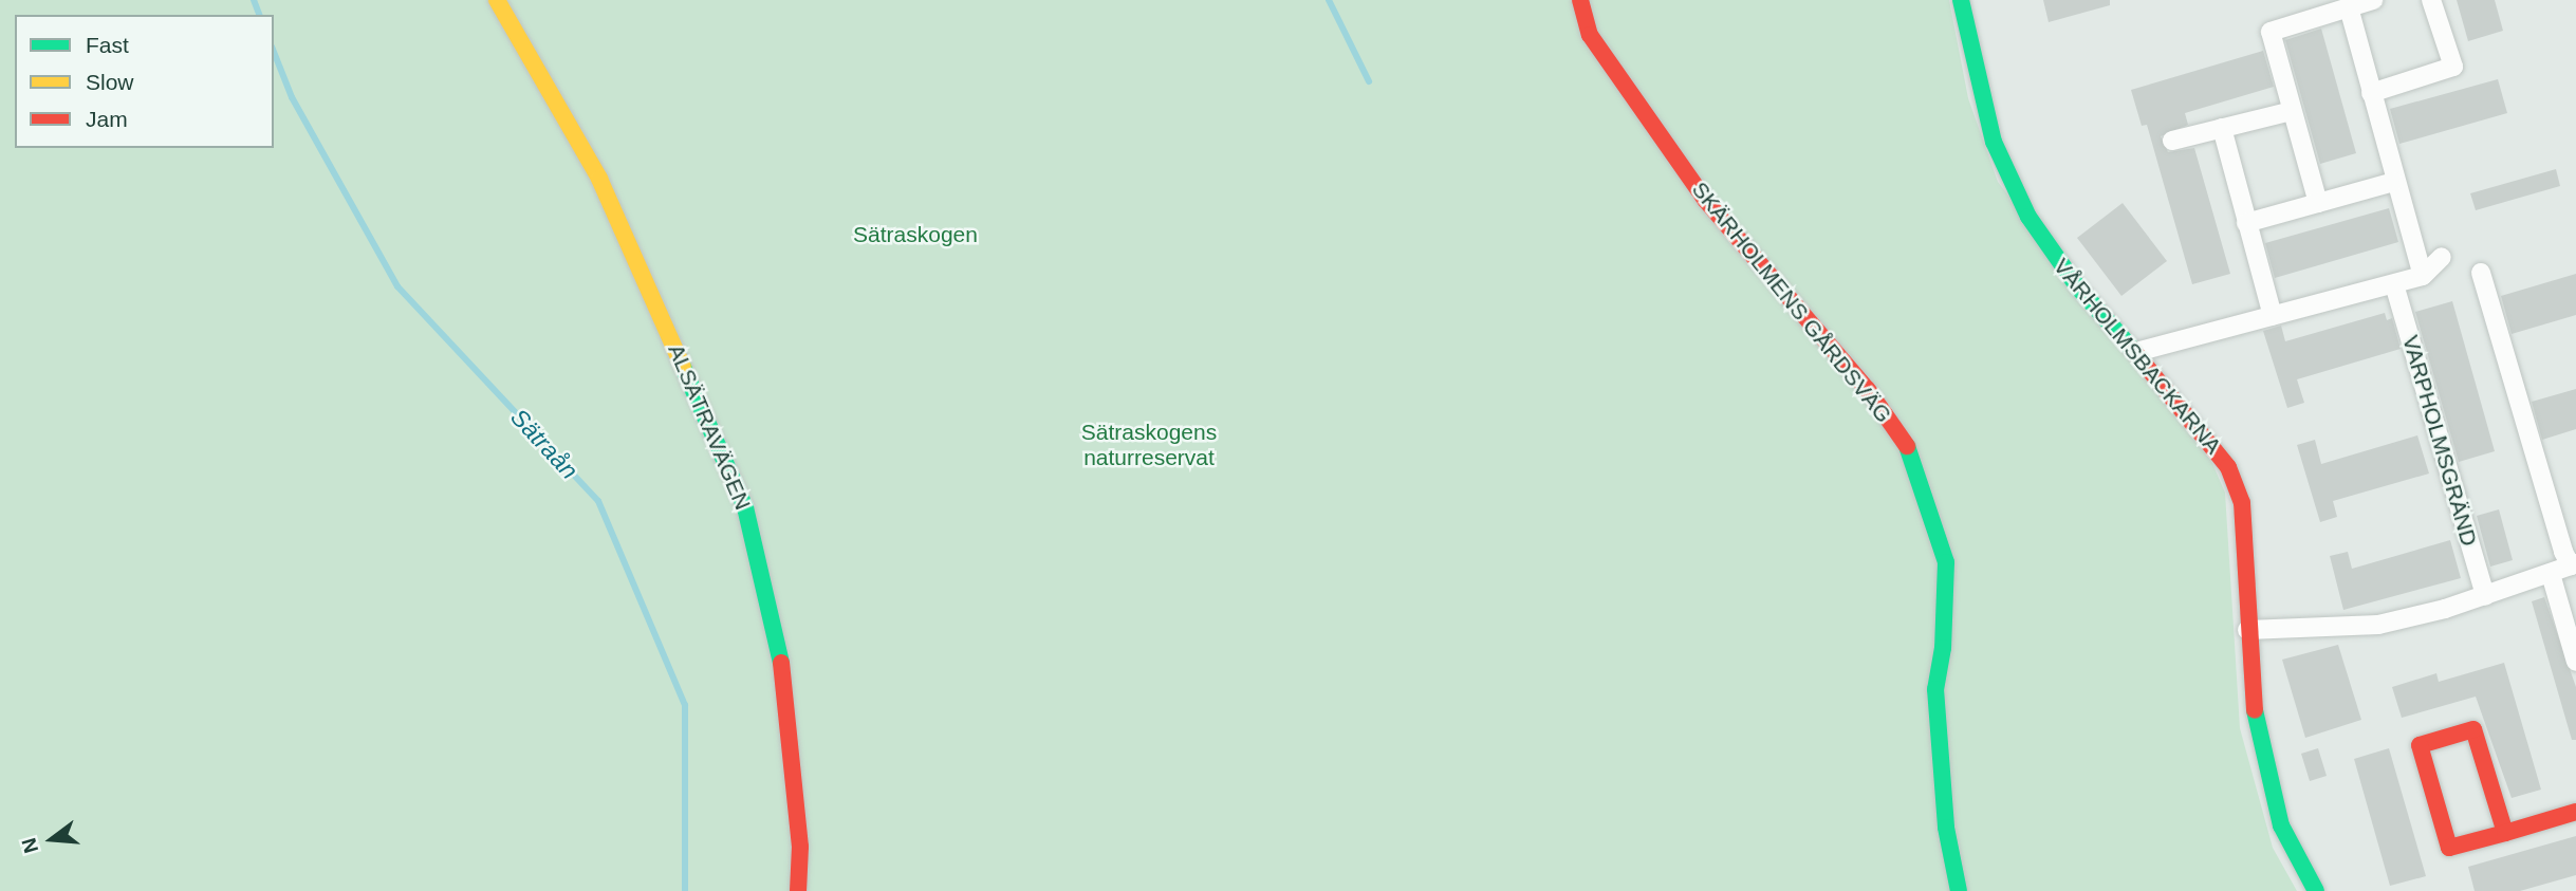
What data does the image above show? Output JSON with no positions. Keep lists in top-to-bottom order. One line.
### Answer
{"streets":{"street":["SKÄRHOLMENS GÅRDSVÄG","VÅRHOLMSBACKARNA","ALSÄTRAVÄGEN","VARPHOLMSGRÄND"]},"water":["Sätraån"],"parks":["Sätraskogen","Sätraskogens naturreservat"],"legend":["Fast","Slow","Jam"],"north":"left"}
